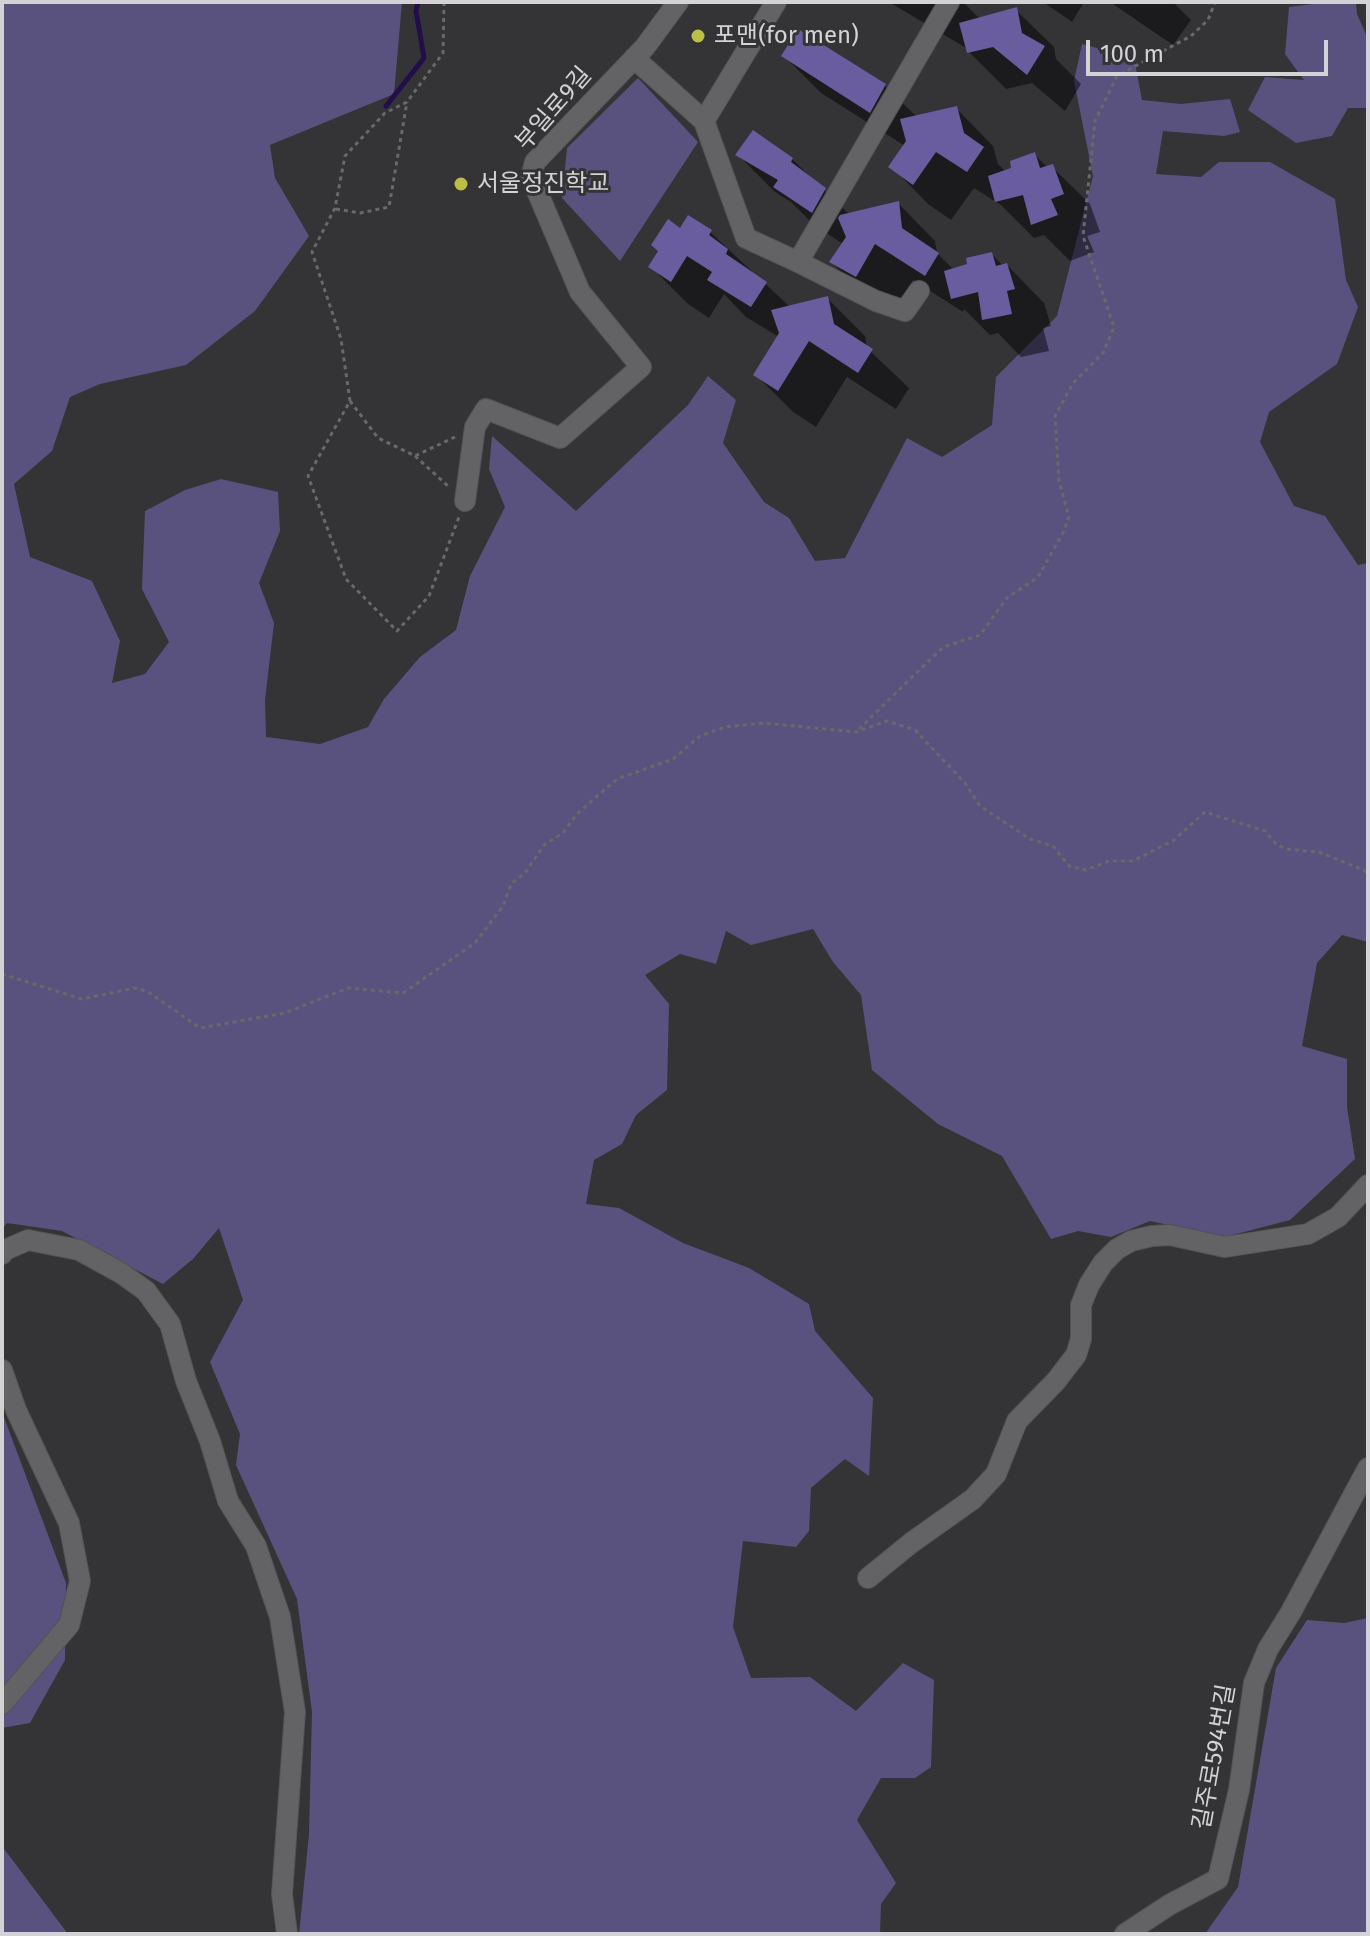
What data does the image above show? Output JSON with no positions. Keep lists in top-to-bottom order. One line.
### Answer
{"streets":{"street":["부일로9길","길주로594번길"]},"places":["포맨(for men)","서울정진학교"],"scale_bar":"100 m"}
